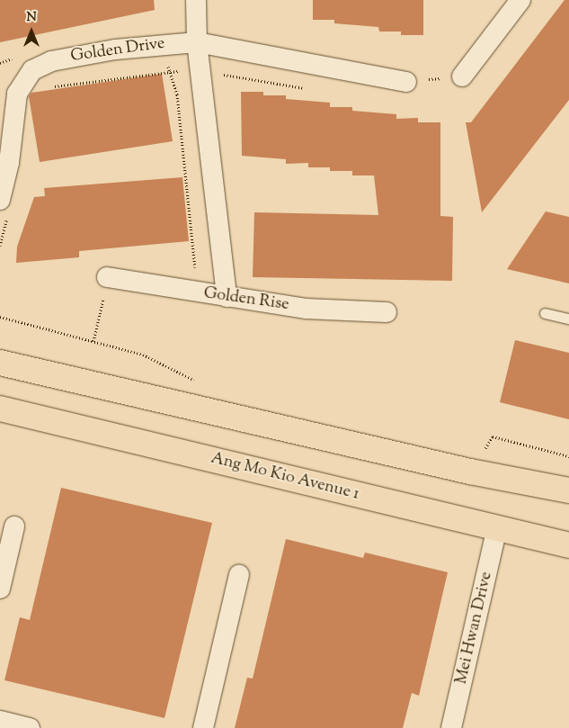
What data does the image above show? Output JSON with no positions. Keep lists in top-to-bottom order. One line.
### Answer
{"streets":{"main road":["Ang Mo Kio Avenue 1"],"street":["Golden Drive","Golden Rise","Mei Hwan Drive"]},"crossings":[["Ang Mo Kio Avenue 1","Mei Hwan Drive"]],"north":"top"}
